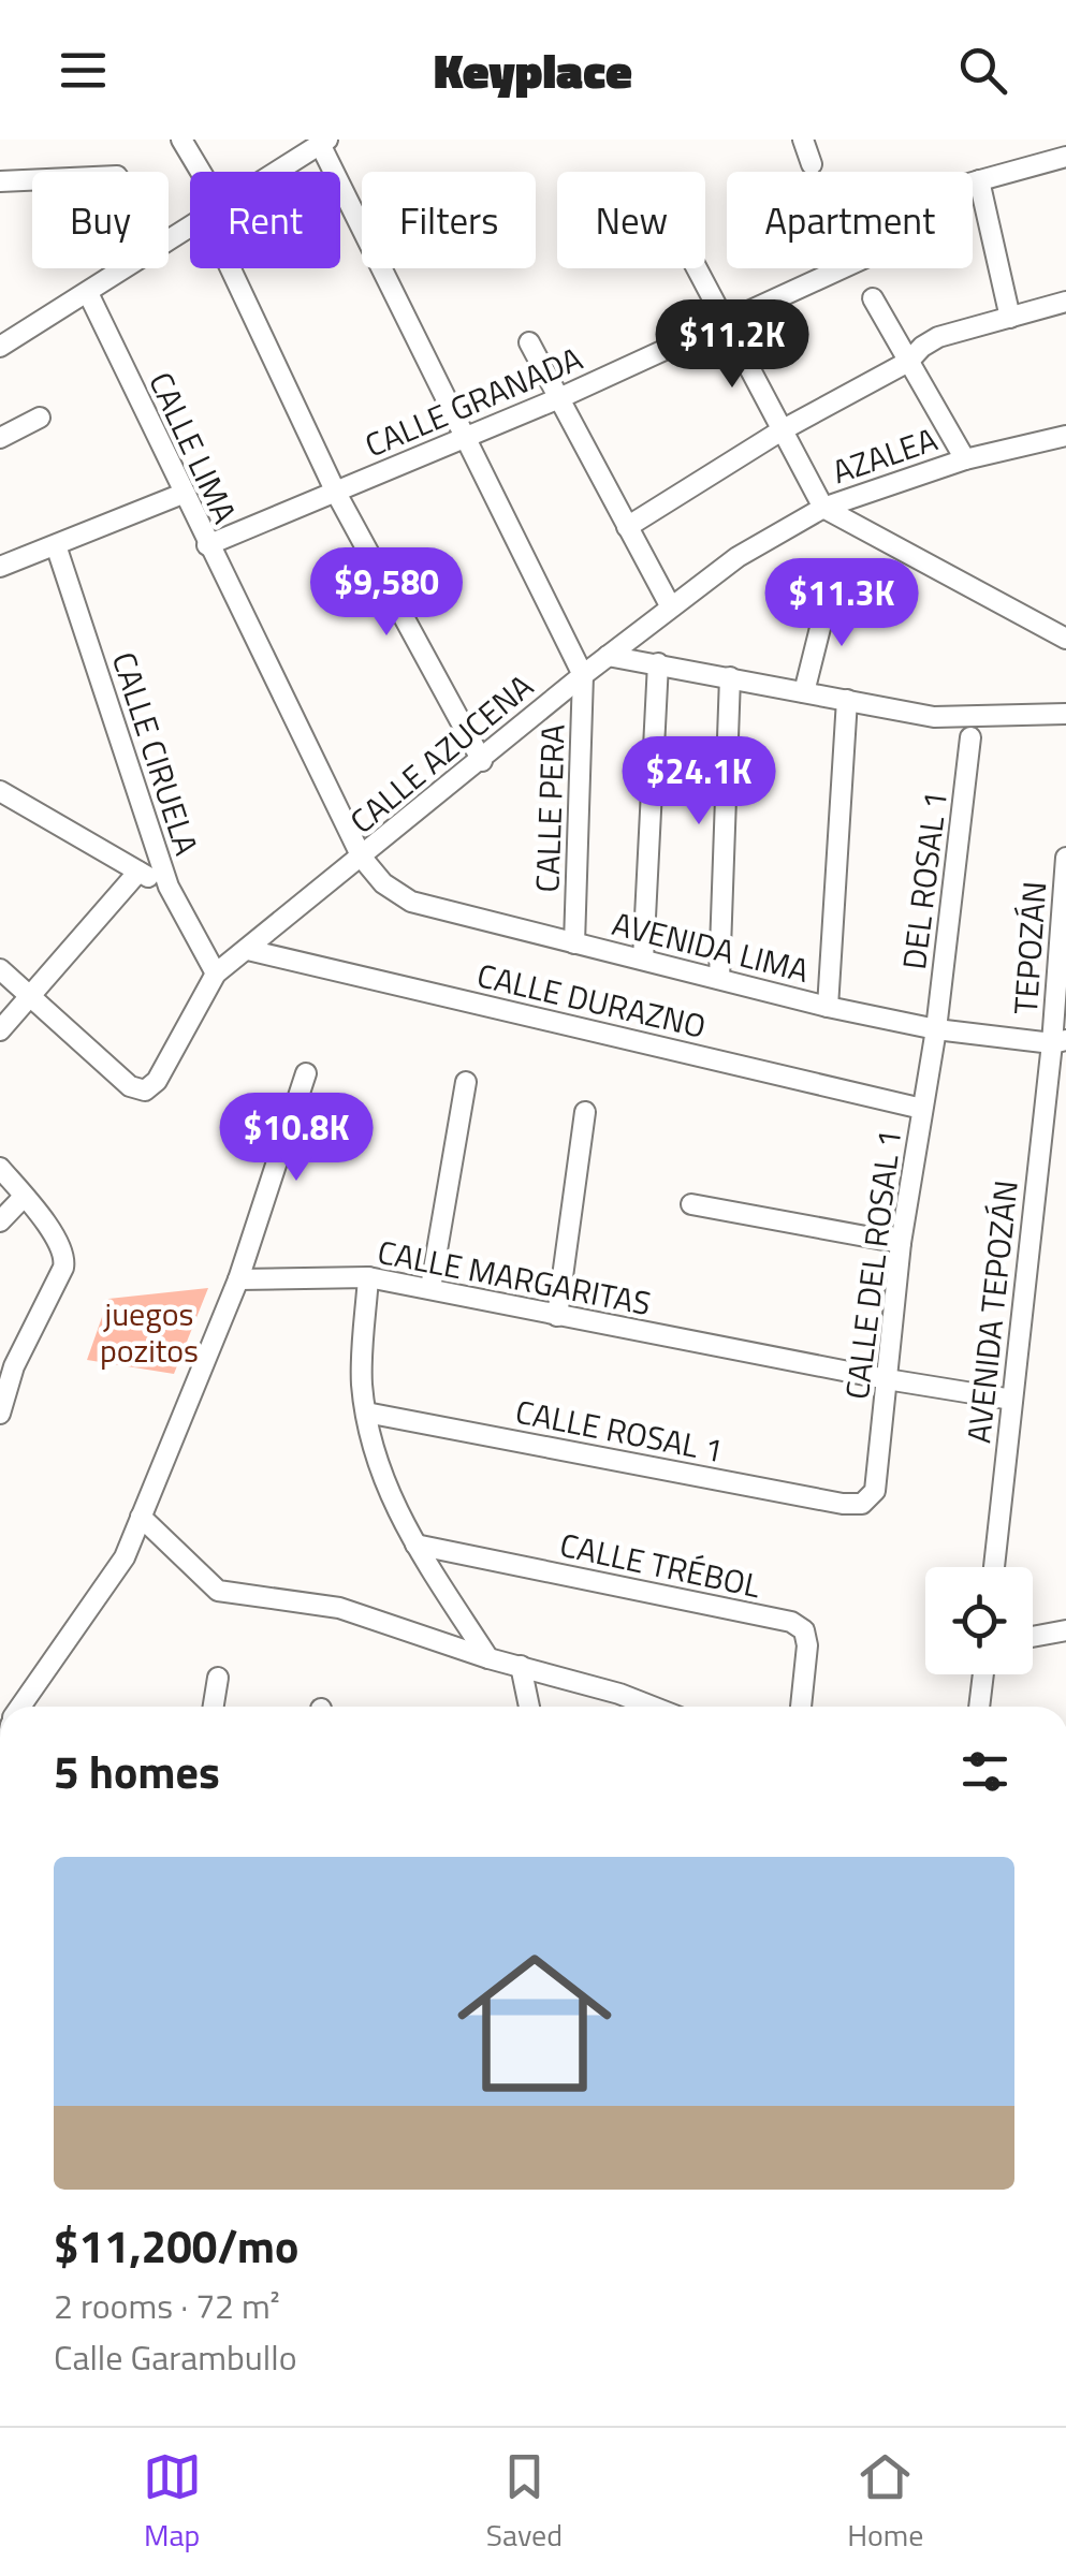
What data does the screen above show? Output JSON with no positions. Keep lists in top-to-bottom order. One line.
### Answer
{"streets":{"street":["CALLE GRANADA","CALLE LIMA","AZALEA","CALLE CIRUELA","CALLE AZUCENA","CALLE PERA","DEL ROSAL 1","AVENIDA LIMA","TEPOZÁN","CALLE DURAZNO","CALLE DEL ROSAL 1","CALLE MARGARITAS","AVENIDA TEPOZÁN","CALLE ROSAL 1","CALLE TRÉBOL"]},"crossings":[["CALLE GRANADA","CALLE LIMA"],["CALLE LIMA","CALLE AZUCENA"],["CALLE LIMA","AVENIDA LIMA"],["AZALEA","CALLE AZUCENA"],["CALLE CIRUELA","CALLE AZUCENA"],["CALLE AZUCENA","CALLE PERA"],["CALLE AZUCENA","AVENIDA LIMA"],["CALLE AZUCENA","CALLE DURAZNO"],["CALLE PERA","AVENIDA LIMA"],["DEL ROSAL 1","AVENIDA LIMA"],["DEL ROSAL 1","CALLE DEL ROSAL 1"],["AVENIDA LIMA","TEPOZÁN"],["AVENIDA LIMA","CALLE DEL ROSAL 1"],["AVENIDA LIMA","AVENIDA TEPOZÁN"],["TEPOZÁN","AVENIDA TEPOZÁN"],["CALLE DURAZNO","CALLE DEL ROSAL 1"],["CALLE DEL ROSAL 1","CALLE MARGARITAS"],["CALLE DEL ROSAL 1","CALLE ROSAL 1"],["CALLE MARGARITAS","AVENIDA TEPOZÁN"]],"parks":["juegos pozitos"],"page":{"header":"Keyplace","chip":["Buy","Rent","Filters","New","Apartment"],"price":["$11.2K","$9,580","$11.3K","$24.1K","$10.8K"],"heading":"5 homes","list":[{"name":"$11,200/mo","note":"2 rooms · 72 m² · Calle Garambullo"}],"tabs":["Map","Saved","Home"]}}
